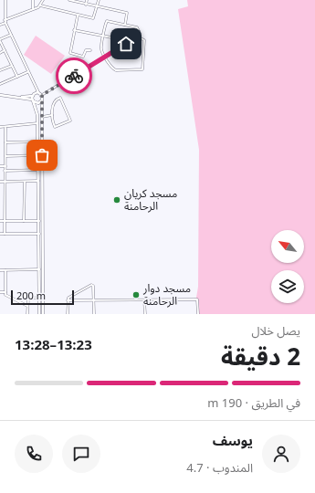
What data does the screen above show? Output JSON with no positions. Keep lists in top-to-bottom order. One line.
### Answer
{"places":["مسجد كريان الرحامنة","مسجد دوار الرحامنة"],"scale_bar":"200 m","north":"top left","page":{"scale":"200 m","heading":["2 دقيقة","يصل خلال","13:23–13:28"],"panel":["يوسف","المندوب · 4.7"],"bar":"في الطريق · 190 m"}}
